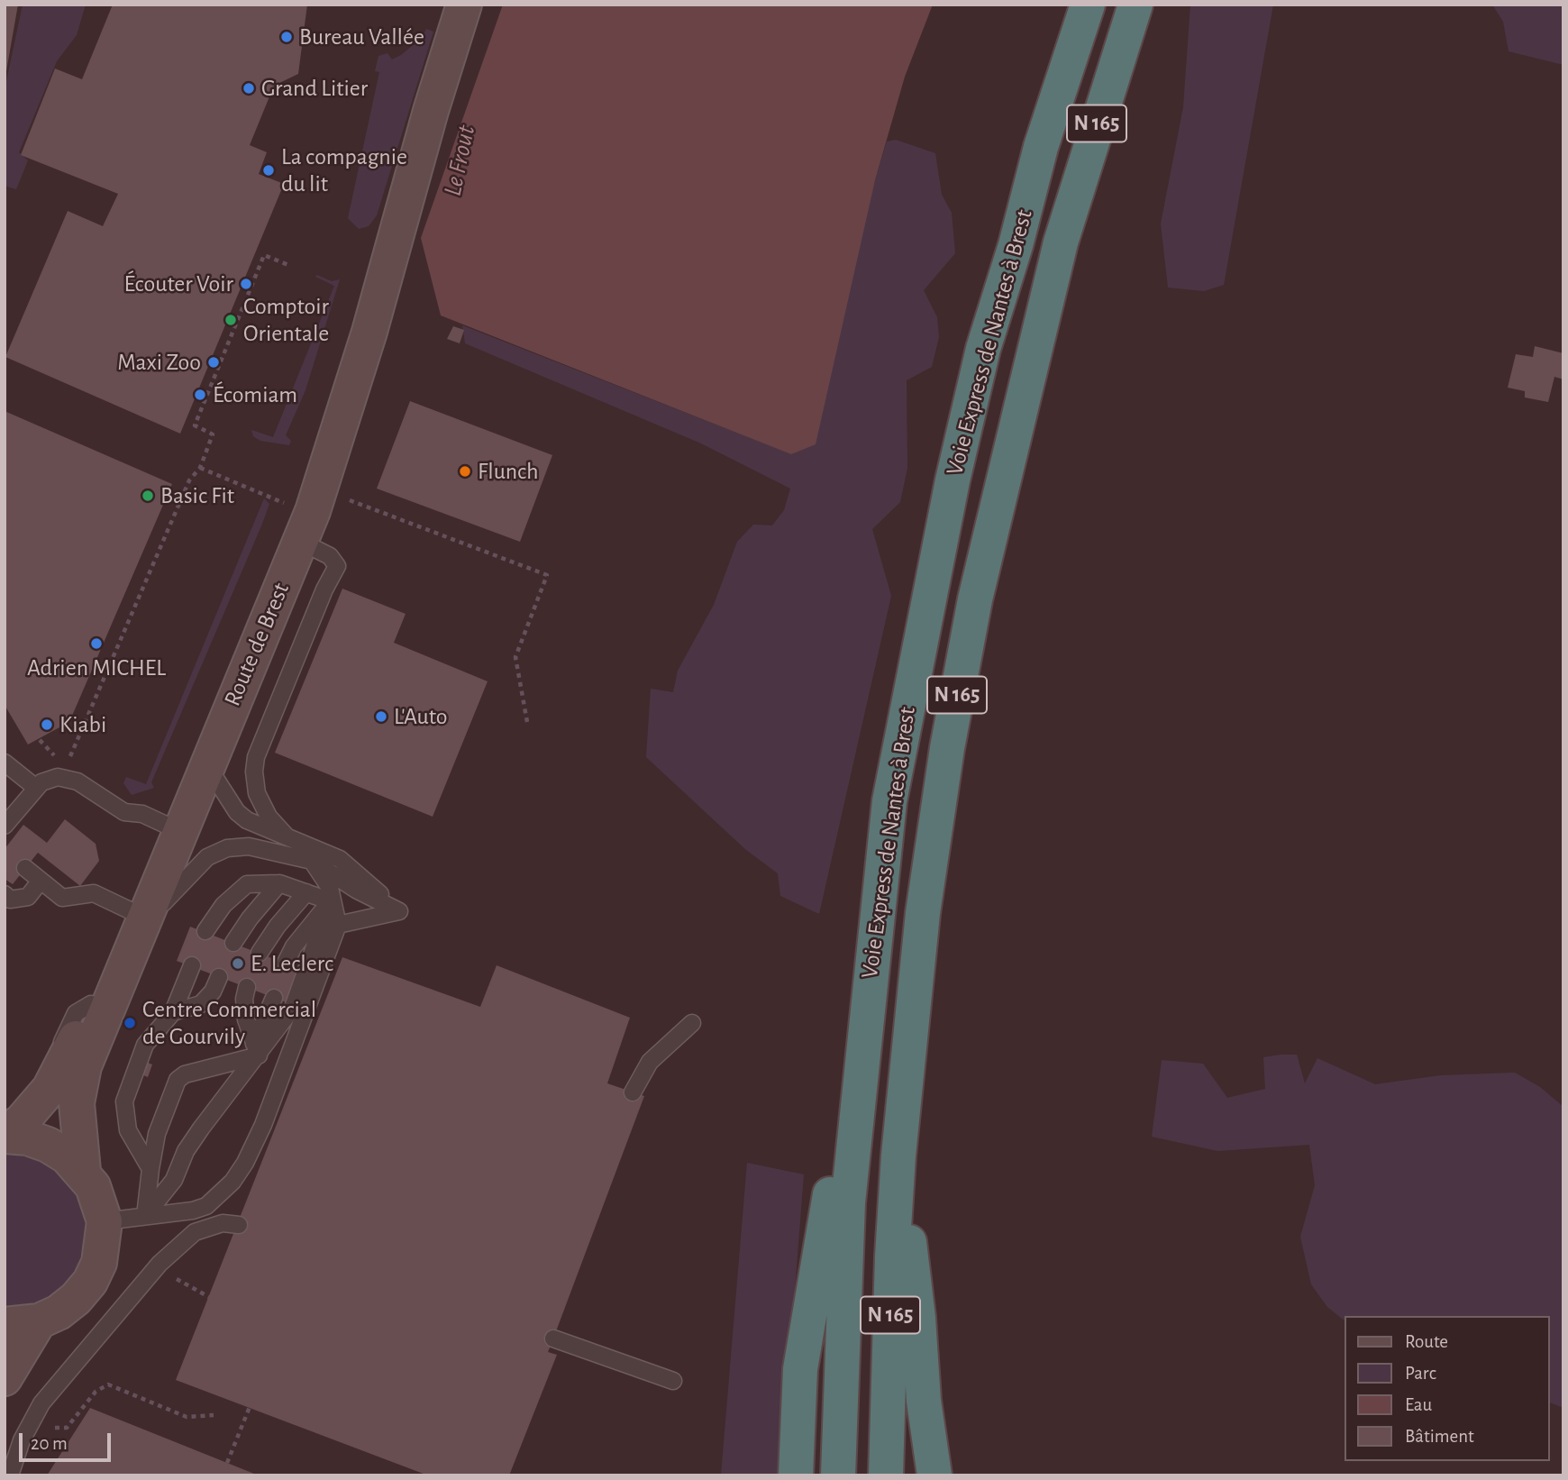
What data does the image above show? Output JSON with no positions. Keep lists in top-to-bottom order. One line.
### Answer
{"streets":{"highway":["N 165","Voie Express de Nantes à Brest"],"main road":["Route de Brest"]},"water":["Le Frout"],"places":["Bureau Vallée","Grand Litier","La compagnie du lit","Écouter Voir","Comptoir Orientale","Maxi Zoo","Écomiam","Flunch","Basic Fit","Adrien MICHEL","L'Auto","Kiabi","E. Leclerc","Centre Commercial de Gourvily"],"legend":["Route","Parc","Eau","Bâtiment"],"scale_bar":"20 m"}
